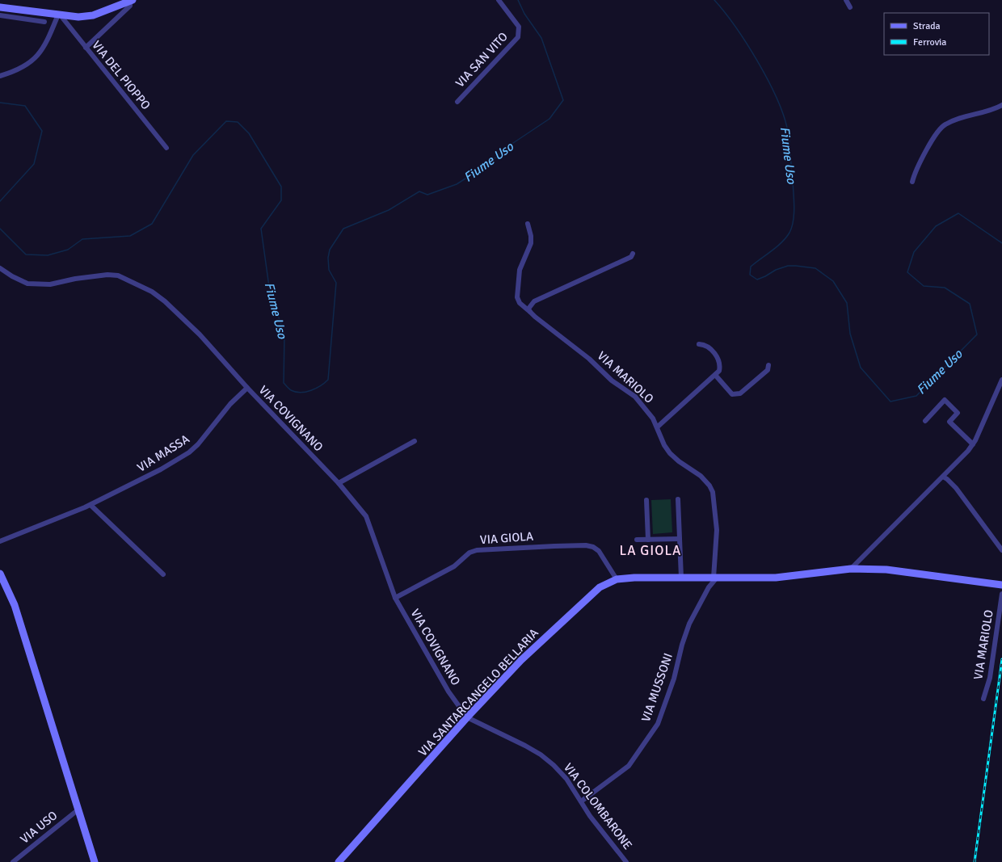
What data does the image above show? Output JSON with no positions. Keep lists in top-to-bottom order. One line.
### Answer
{"streets":{"street":["VIA SAN VITO","VIA DEL PIOPPO","VIA MARIOLO","VIA COVIGNANO","VIA MASSA","VIA GIOLA","VIA MUSSONI","VIA SANTARCANGELO BELLARIA","VIA COLOMBARONE","VIA USO"]},"crossings":[["VIA MARIOLO","VIA MUSSONI"],["VIA MARIOLO","VIA SANTARCANGELO BELLARIA"],["VIA COVIGNANO","VIA MASSA"],["VIA COVIGNANO","VIA GIOLA"],["VIA COVIGNANO","VIA SANTARCANGELO BELLARIA"],["VIA COVIGNANO","VIA COLOMBARONE"],["VIA GIOLA","VIA SANTARCANGELO BELLARIA"],["VIA MUSSONI","VIA SANTARCANGELO BELLARIA"],["VIA MUSSONI","VIA COLOMBARONE"],["VIA SANTARCANGELO BELLARIA","VIA COLOMBARONE"]],"districts":["LA GIOLA"],"water":["Fiume Uso"],"legend":["Strada","Ferrovia"]}
